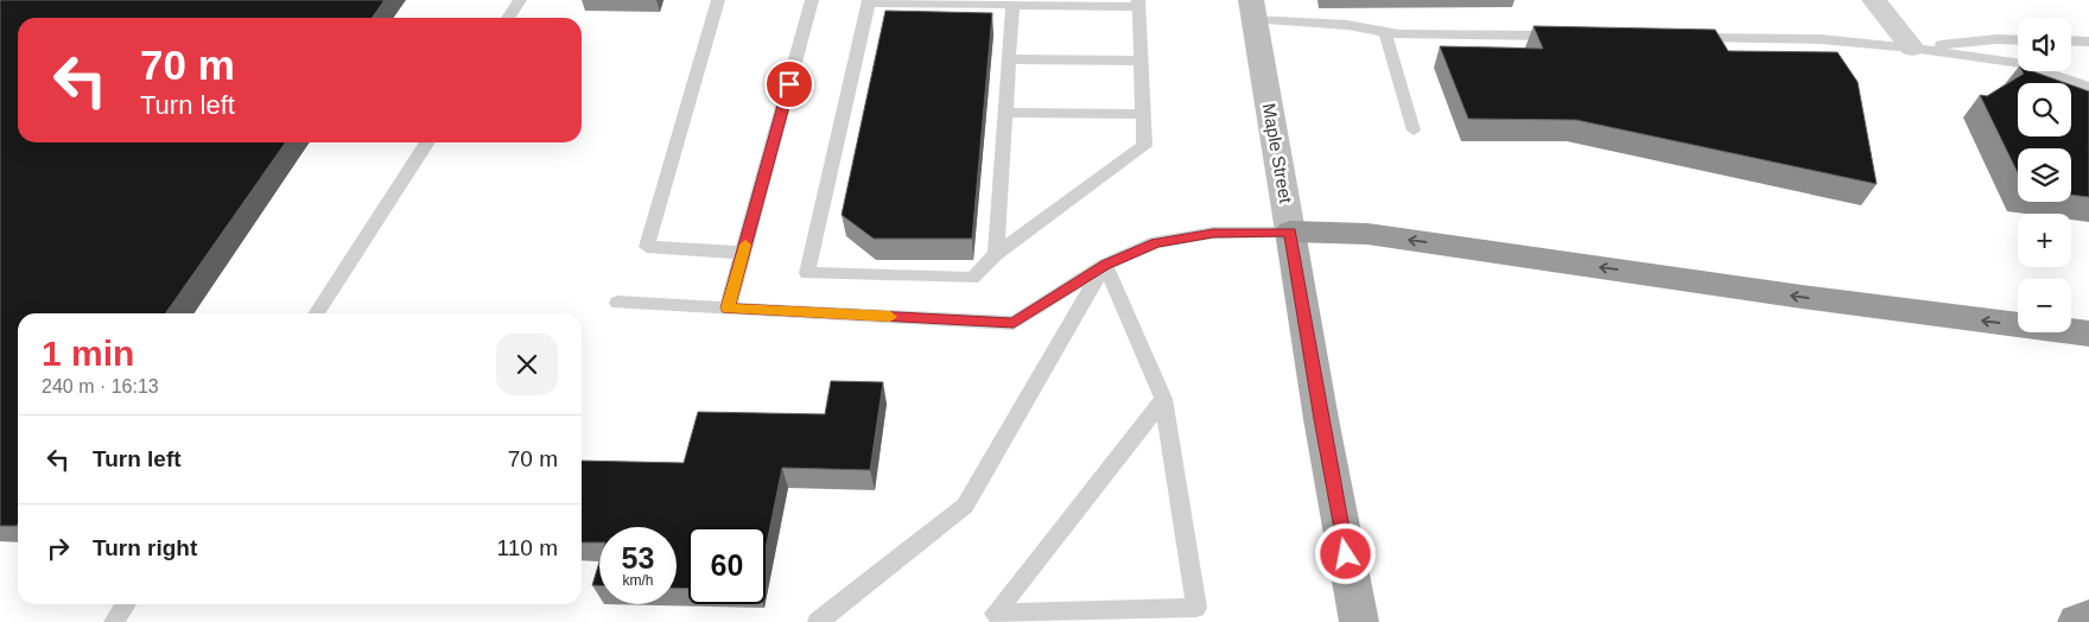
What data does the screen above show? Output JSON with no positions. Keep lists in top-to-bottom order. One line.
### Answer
{"streets":{"main road":["Maple Street"]},"page":{"map_buttons":["+","−"],"turn":["70 m","Turn left"],"heading":["1 min","240 m · 16:13"],"list":[{"name":"Turn left","value":"70 m"},{"name":"Turn right","value":"110 m"}],"speed":"53 km/h","limit":"60"}}
